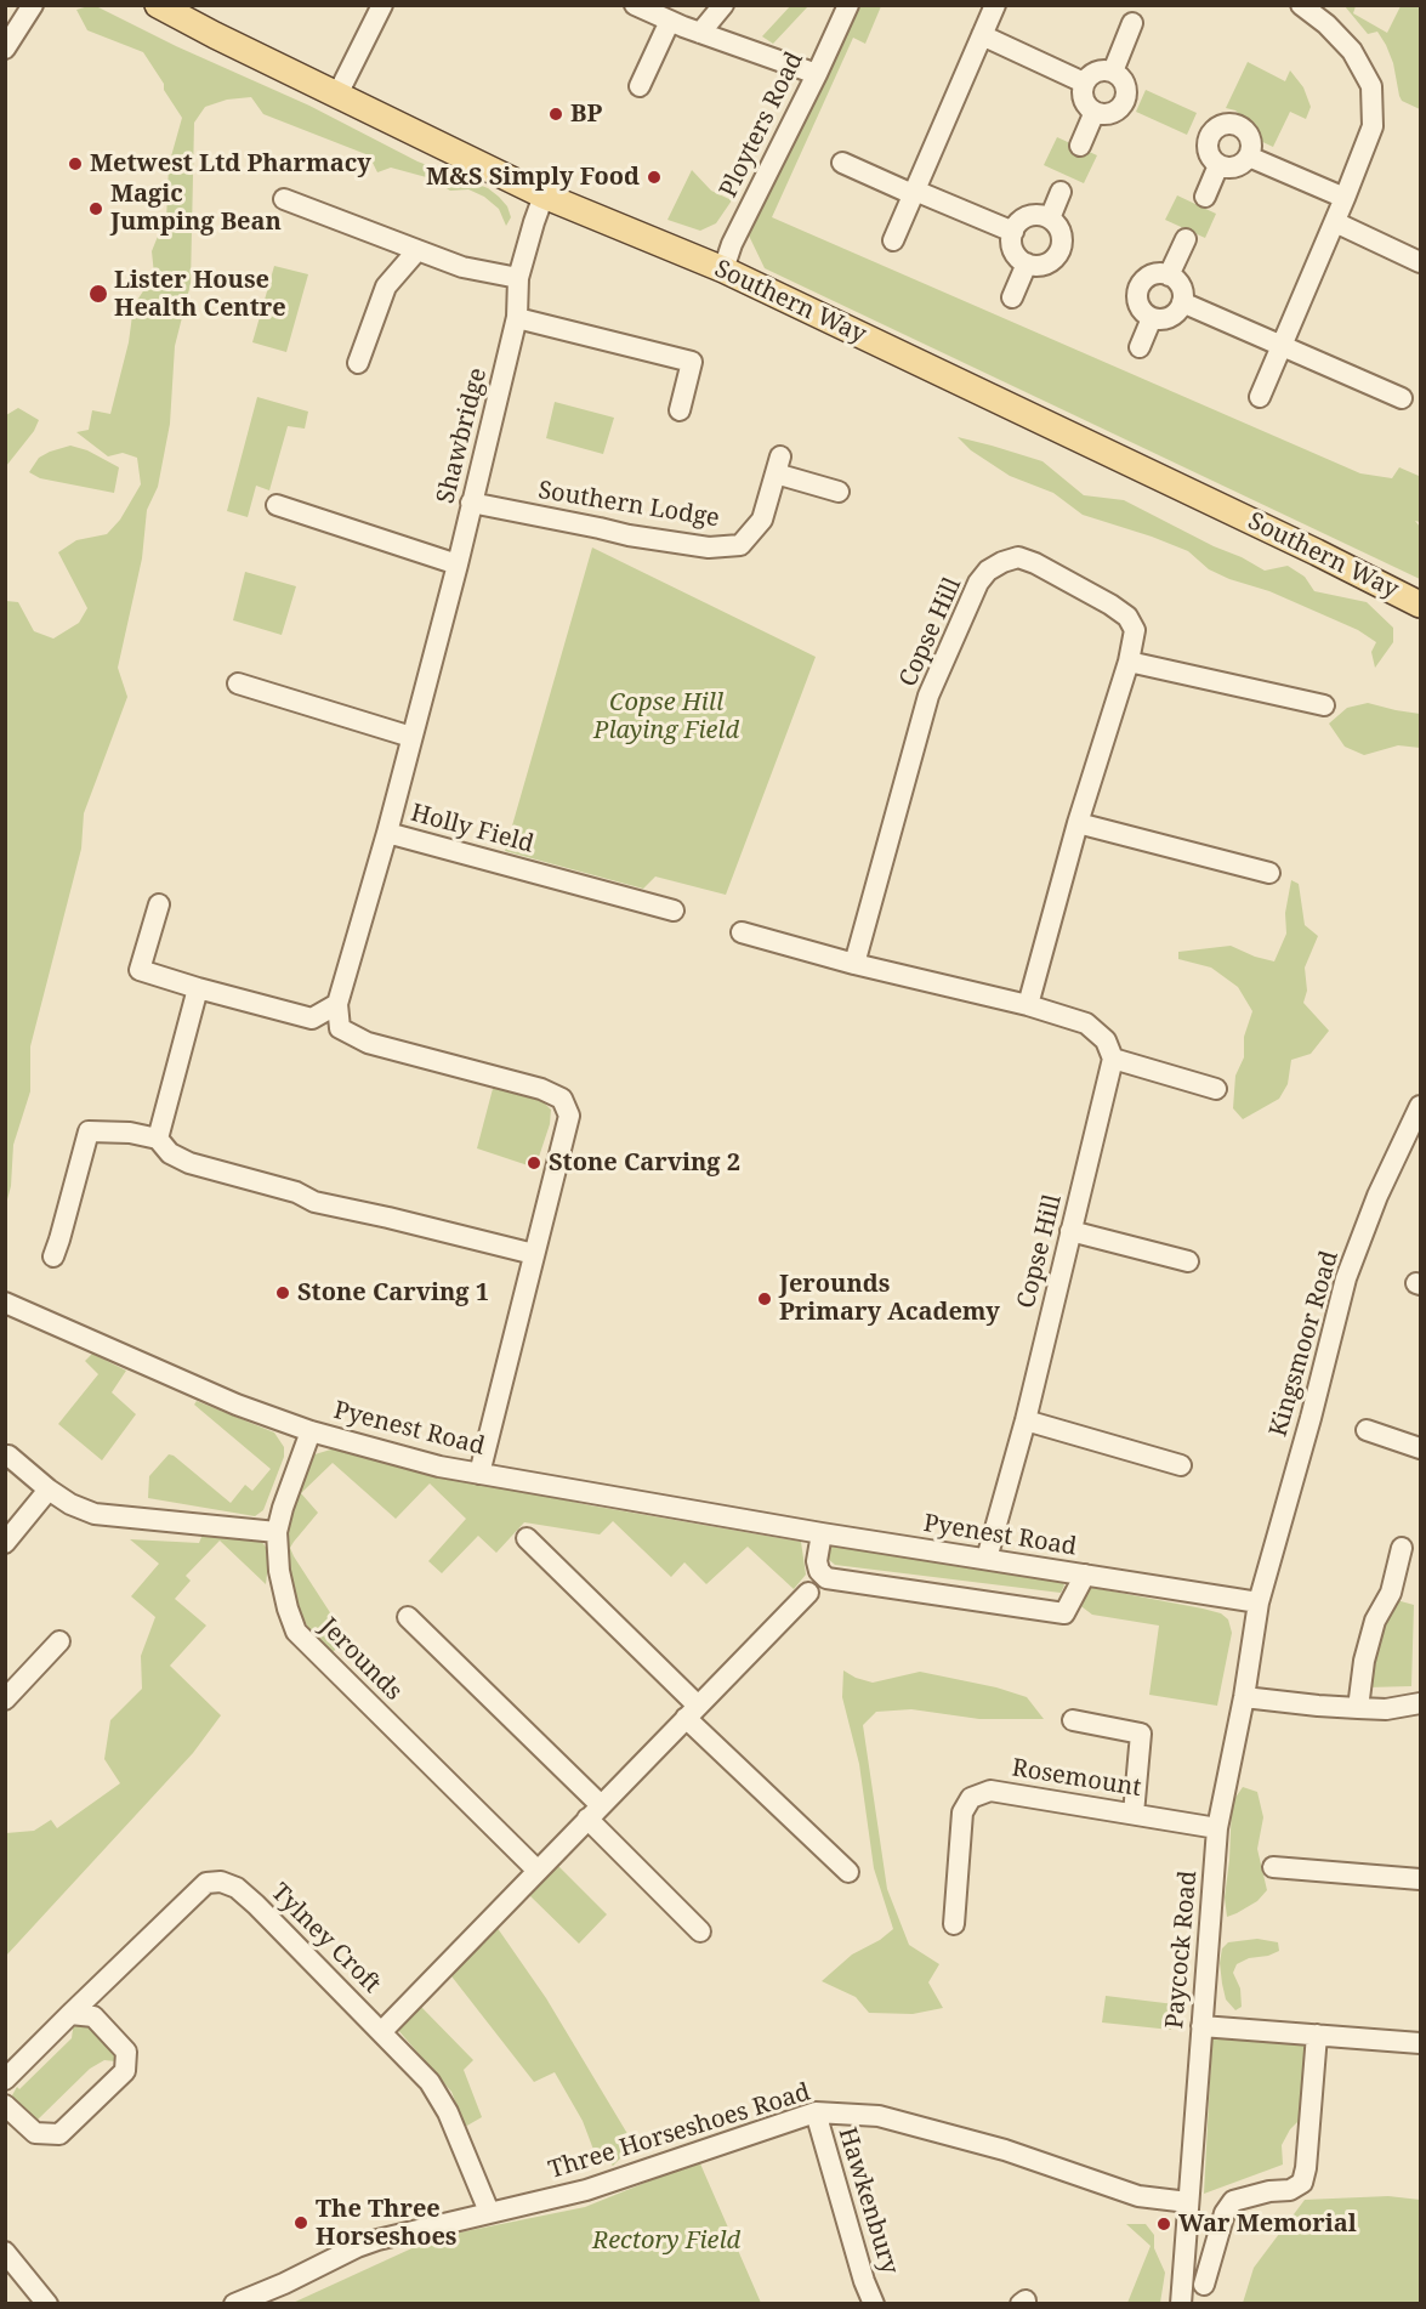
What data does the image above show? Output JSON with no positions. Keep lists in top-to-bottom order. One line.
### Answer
{"streets":{"main road":["Southern Way"],"street":["Ployters Road","Shawbridge","Southern Lodge","Copse Hill","Holly Field","Kingsmoor Road","Pyenest Road","Jerounds","Rosemount","Tylney Croft","Paycock Road","Three Horseshoes Road","Hawkenbury"]},"crossings":[["Ployters Road","Southern Way"],["Southern Way","Shawbridge"],["Shawbridge","Southern Lodge"],["Shawbridge","Holly Field"],["Copse Hill","Pyenest Road"],["Kingsmoor Road","Pyenest Road"],["Kingsmoor Road","Paycock Road"],["Pyenest Road","Jerounds"],["Pyenest Road","Paycock Road"],["Rosemount","Paycock Road"],["Tylney Croft","Three Horseshoes Road"],["Paycock Road","Three Horseshoes Road"],["Three Horseshoes Road","Hawkenbury"]],"parks":["Copse Hill Playing Field","Rectory Field"],"places":["BP","Metwest Ltd Pharmacy","M&S Simply Food","Magic Jumping Bean","Lister House Health Centre","Stone Carving 2","Stone Carving 1","Jerounds Primary Academy","The Three Horseshoes","War Memorial"]}
